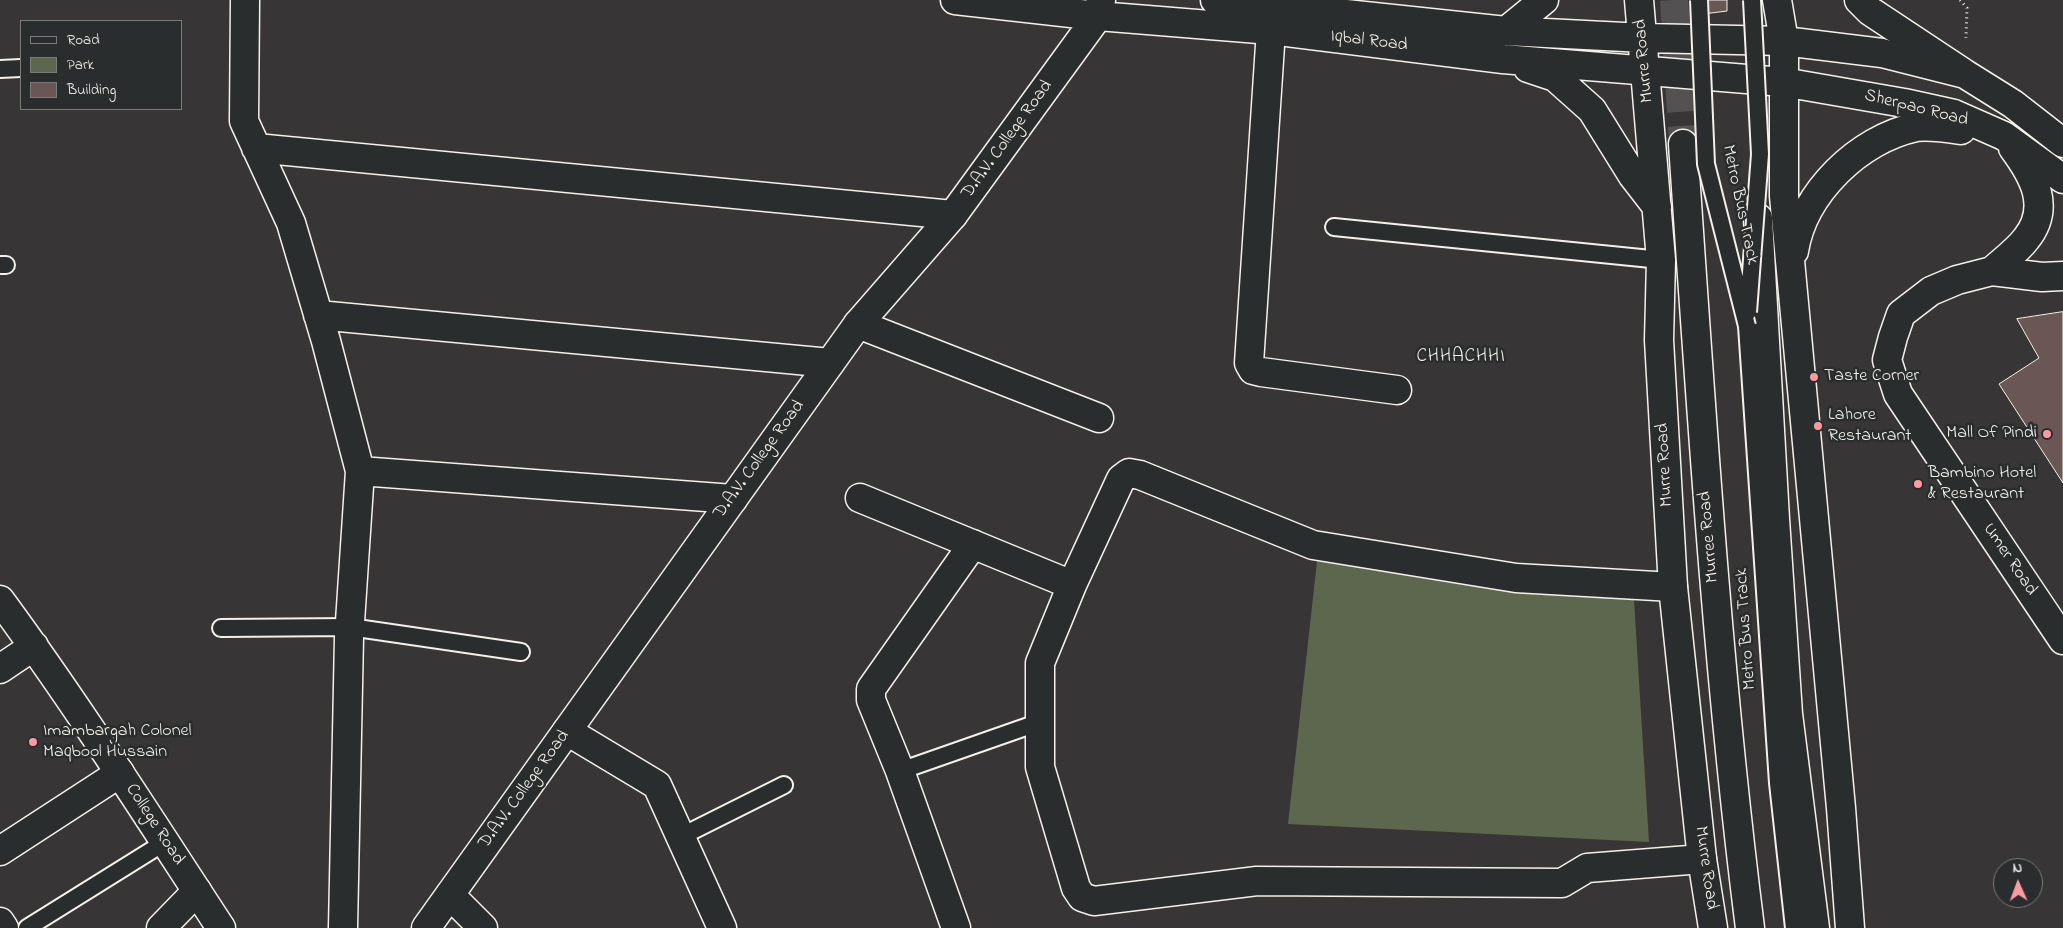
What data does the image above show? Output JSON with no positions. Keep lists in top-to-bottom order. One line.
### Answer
{"streets":{"street":["Iqbal Road","Murre Road","Sherpao Road","D.A.V. College Road","Murree Road","Umer Road","College Road"],"lane":["Metro Bus Track"]},"crossings":[["Iqbal Road","Murre Road"],["Iqbal Road","Sherpao Road"],["Iqbal Road","D.A.V. College Road"]],"districts":["CHHACHHI"],"places":["Taste Corner","Lahore Restaurant","Mall Of Pindi","Bambino Hotel & Restaurant","Imambargah Colonel Maqbool Hussain"],"legend":["Road","Park","Building"],"north":"top"}
